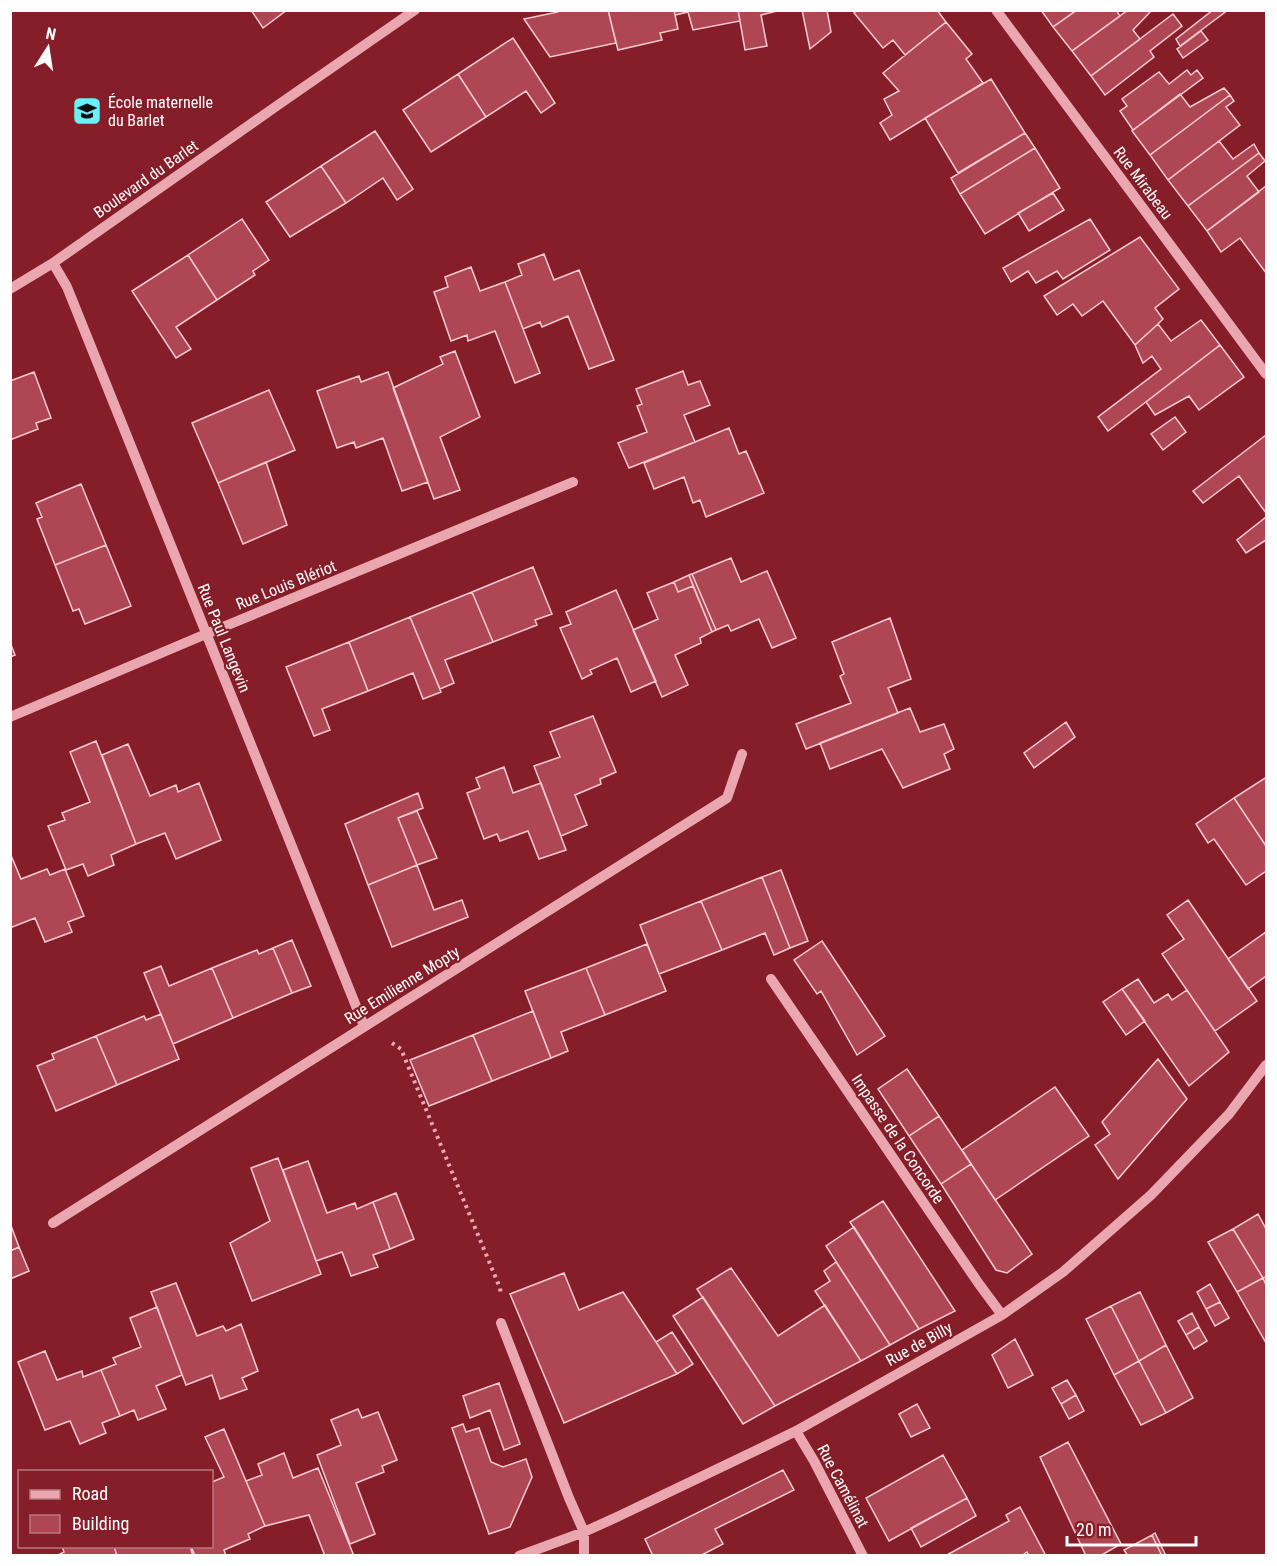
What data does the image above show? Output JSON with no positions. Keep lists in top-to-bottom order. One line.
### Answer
{"streets":{"street":["Boulevard du Barlet","Rue Mirabeau","Rue Louis Blériot","Rue Paul Langevin","Rue Emilienne Mopty","Impasse de la Concorde","Rue de Billy","Rue Camélinat"]},"crossings":[["Boulevard du Barlet","Rue Paul Langevin"],["Rue Louis Blériot","Rue Paul Langevin"],["Rue Paul Langevin","Rue Emilienne Mopty"],["Impasse de la Concorde","Rue de Billy"],["Rue de Billy","Rue Camélinat"]],"places":{"school or university":["École maternelle du Barlet"]},"legend":["Road","Building"],"scale_bar":"20 m","north":"top"}
